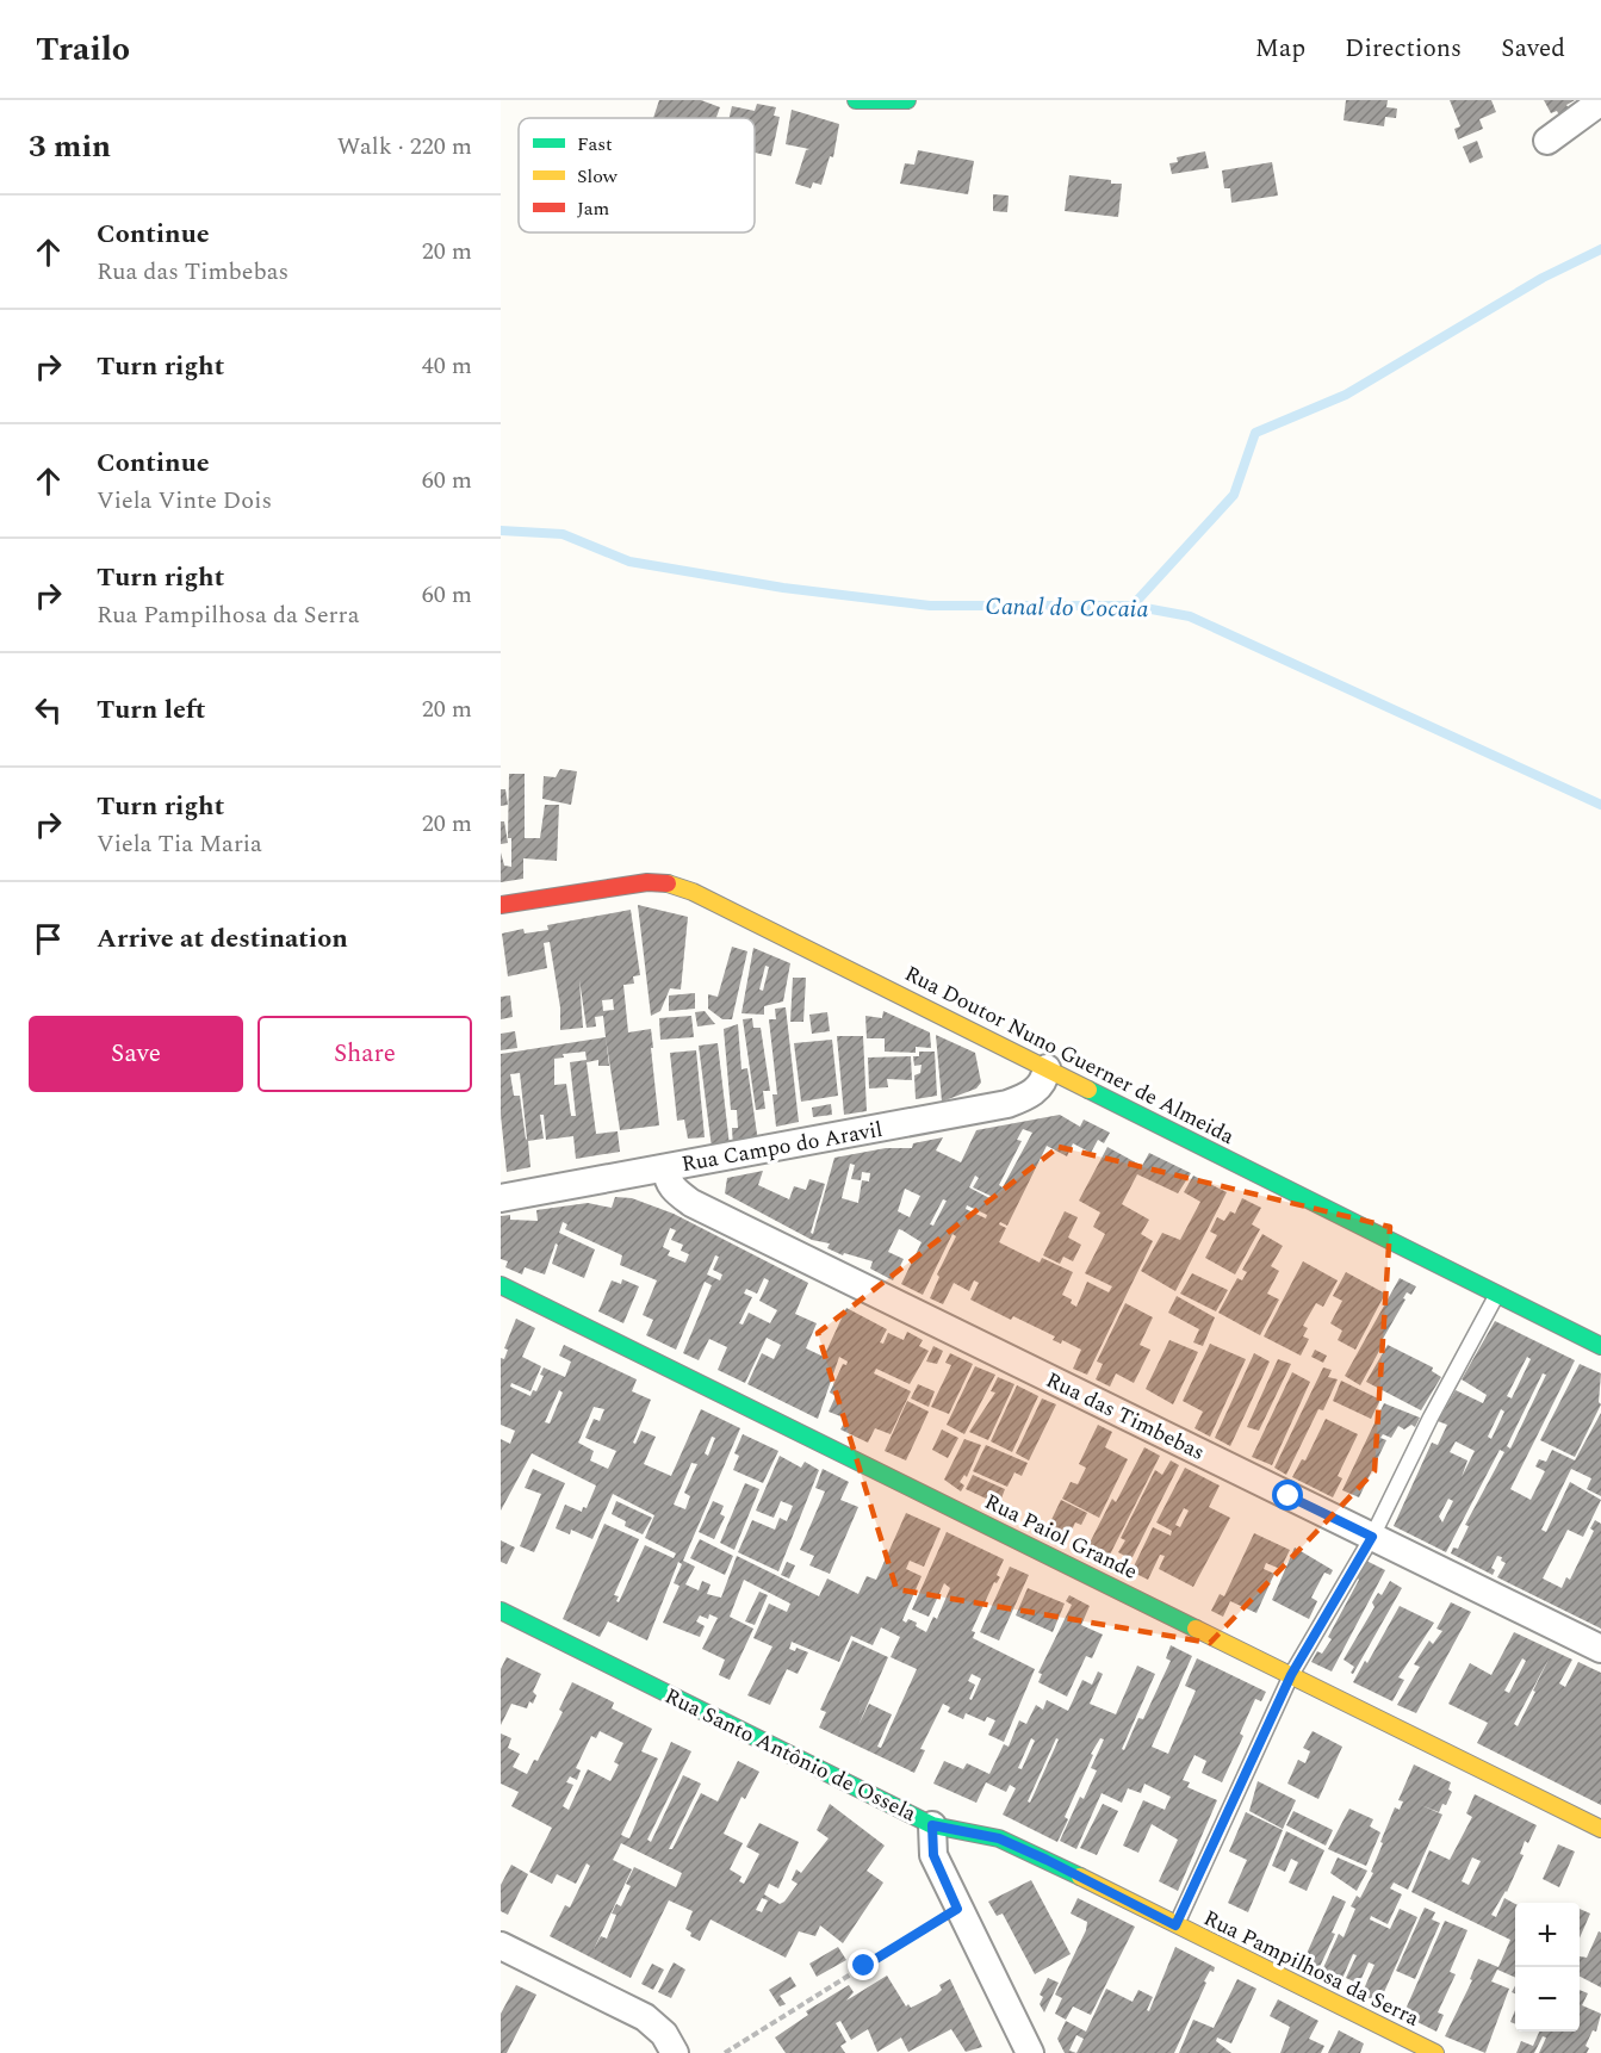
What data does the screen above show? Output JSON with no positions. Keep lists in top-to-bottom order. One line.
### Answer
{"streets":{"street":["Rua Doutor Nuno Guerner de Almeida","Rua Campo do Aravil","Rua das Timbebas","Rua Paiol Grande","Rua Santo Antônio de Ossela","Rua Pampilhosa da Serra"]},"crossings":[["Rua Doutor Nuno Guerner de Almeida","Rua Campo do Aravil"],["Rua Campo do Aravil","Rua das Timbebas"],["Rua Santo Antônio de Ossela","Rua Pampilhosa da Serra"]],"water":["Canal do Cocaia"],"legend":["Fast","Slow","Jam"],"page":{"header":"Trailo","nav":["Map","Directions","Saved"],"heading":["3 min","Walk · 220 m"],"list":[["Continue","Rua das Timbebas","20 m"],["Turn right","40 m"],["Continue","Viela Vinte Dois","60 m"],["Turn right","Rua Pampilhosa da Serra","60 m"],["Turn left","20 m"],["Turn right","Viela Tia Maria","20 m"],"Arrive at destination"],"buttons":["Save","Share"],"map_buttons":["+","−"]}}
